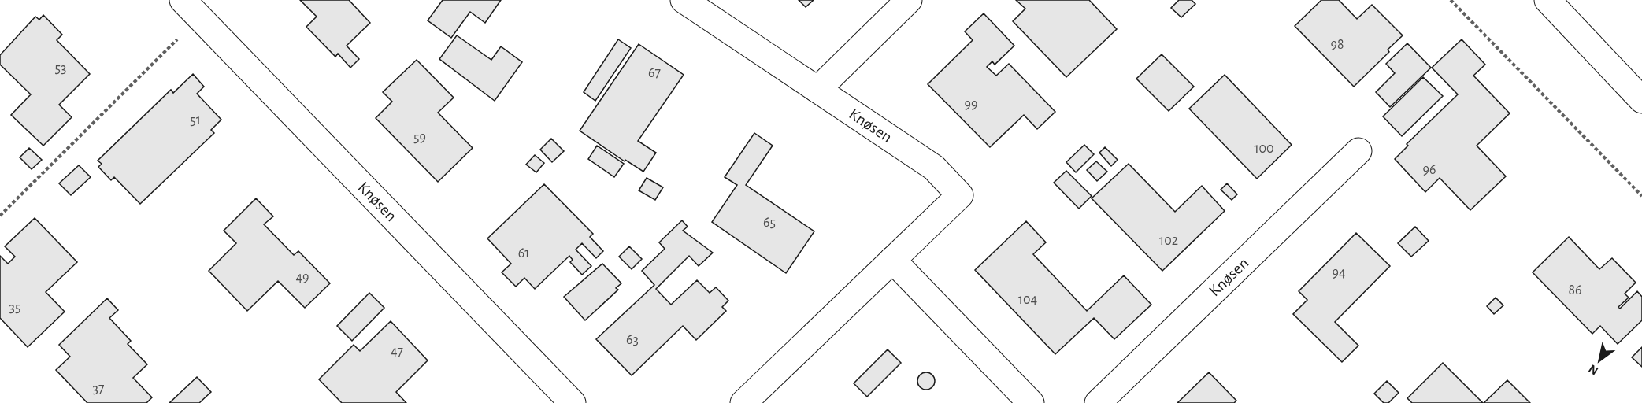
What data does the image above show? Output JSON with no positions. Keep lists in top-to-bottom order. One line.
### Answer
{"streets":{"street":["Knøsen"]},"house_numbers":["98","53","67","99","51","59","100","96","65","102","61","94","49","86","104","35","63","47","37"],"north":"bottom left"}
